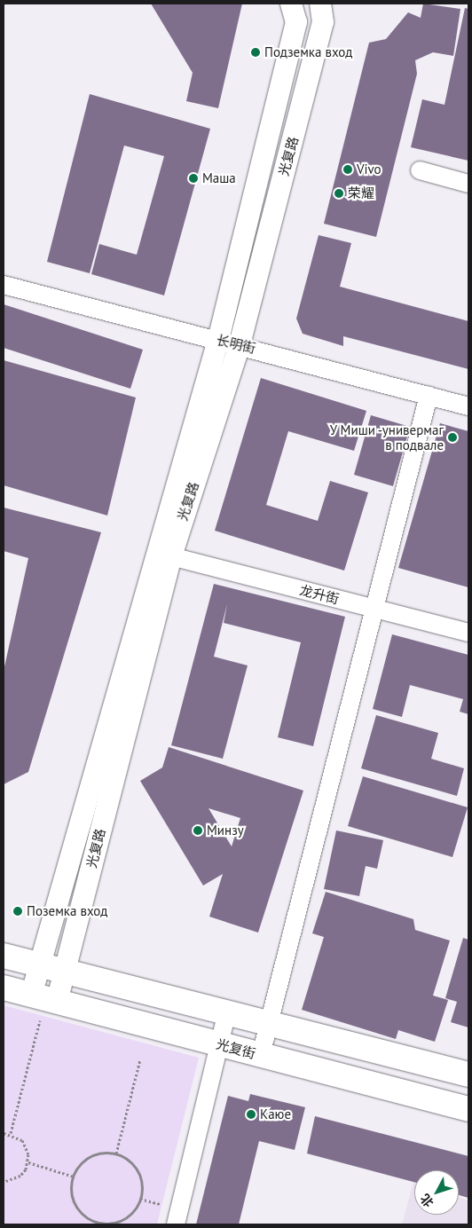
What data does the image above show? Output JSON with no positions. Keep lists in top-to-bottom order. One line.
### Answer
{"streets":{"main road":["光复街"],"street":["光复路","长明街","龙升街"]},"crossings":[["光复路","长明街"],["光复路","龙升街"],["光复路","光复街"]],"places":["Подземка вход","Vivo","Маша","荣耀","У Миши -универмаг в подвале","Минзу","Поземка вход","Каюе"],"north":"bottom left"}
